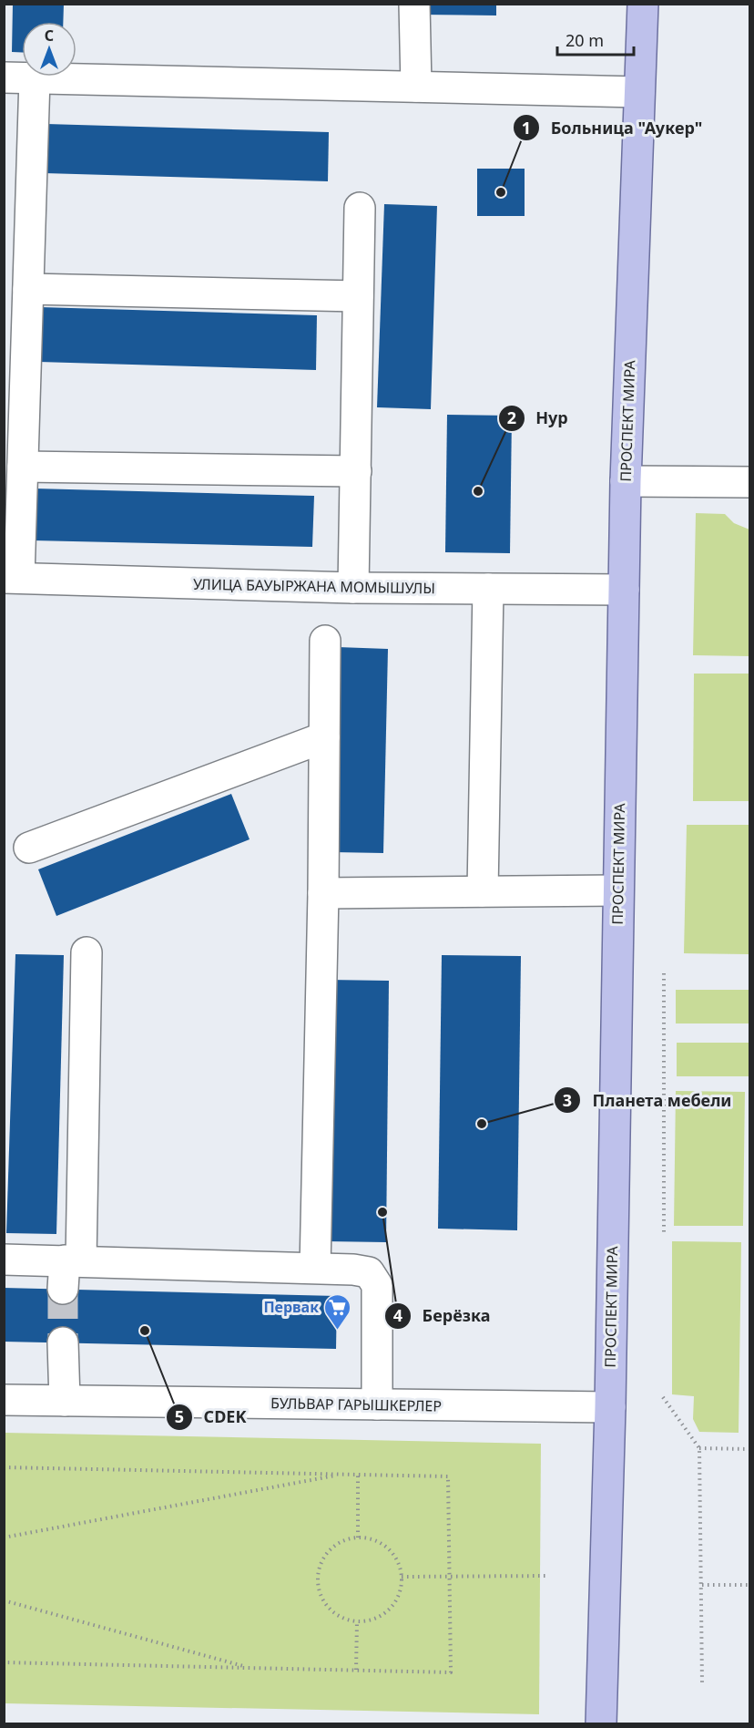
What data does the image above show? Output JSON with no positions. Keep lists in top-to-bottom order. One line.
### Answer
{"streets":{"main road":["ПРОСПЕКТ МИРА"],"street":["УЛИЦА БАУЫРЖАНА МОМЫШУЛЫ","БУЛЬВАР ГАРЫШКЕРЛЕР"]},"crossings":[["ПРОСПЕКТ МИРА","УЛИЦА БАУЫРЖАНА МОМЫШУЛЫ"],["ПРОСПЕКТ МИРА","БУЛЬВАР ГАРЫШКЕРЛЕР"]],"places":{"other":["Больница \"Аукер\"","Нур","Планета мебели","Берёзка","CDEK"],"supermarket":["Первак"]},"scale_bar":"20 m","north":"top"}
